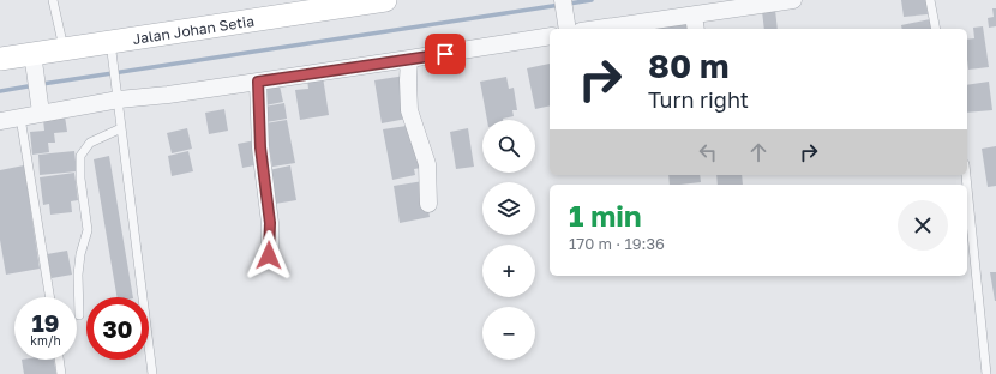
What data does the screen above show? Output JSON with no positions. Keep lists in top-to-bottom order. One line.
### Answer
{"streets":{"main road":["Jalan Johan Setia"]},"page":{"turn":["80 m","Turn right"],"map_buttons":["+","−"],"heading":["1 min","170 m · 19:36"],"speed":"19 km/h","limit":"30"}}
